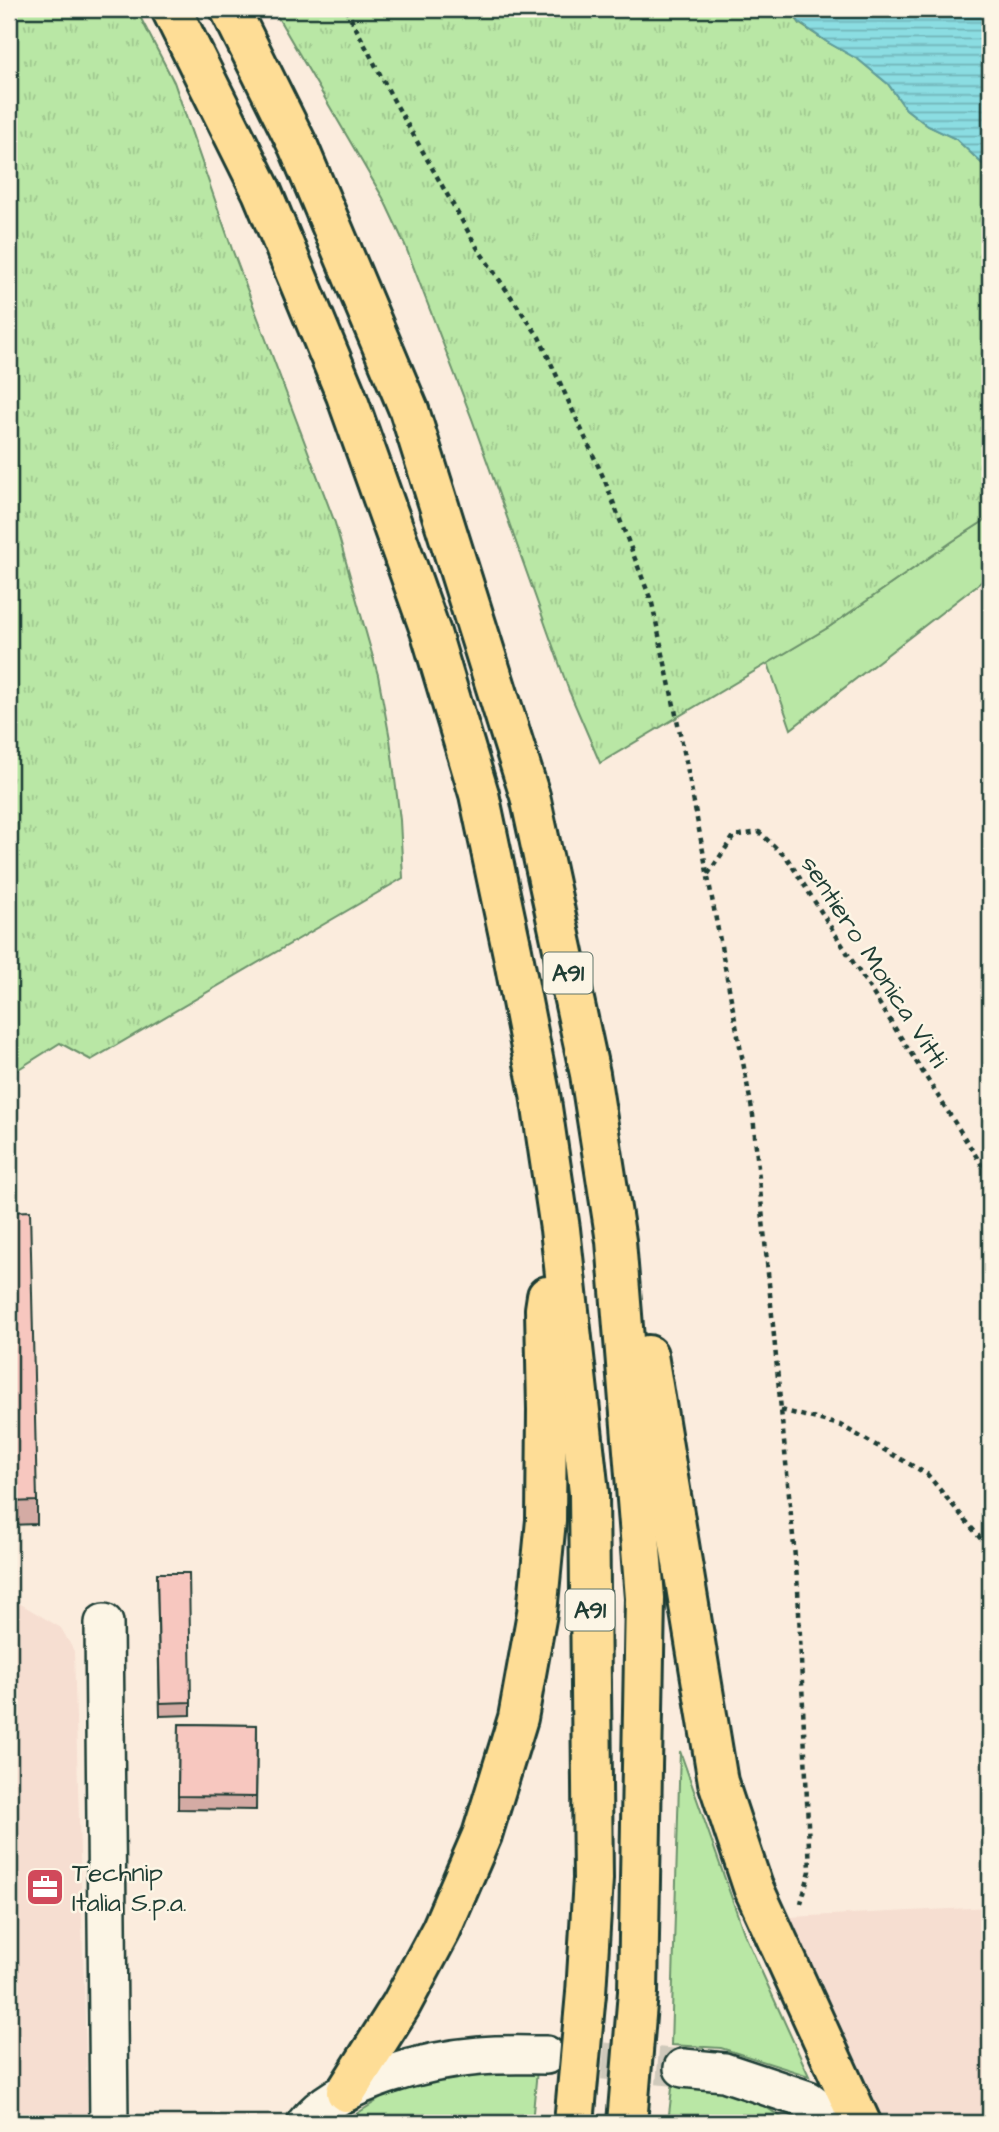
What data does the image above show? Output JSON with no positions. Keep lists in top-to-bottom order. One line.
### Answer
{"streets":{"highway":["A91"],"path":["sentiero Monica Vitti"]},"places":{"office":["Technip Italia S.p.a."]}}
